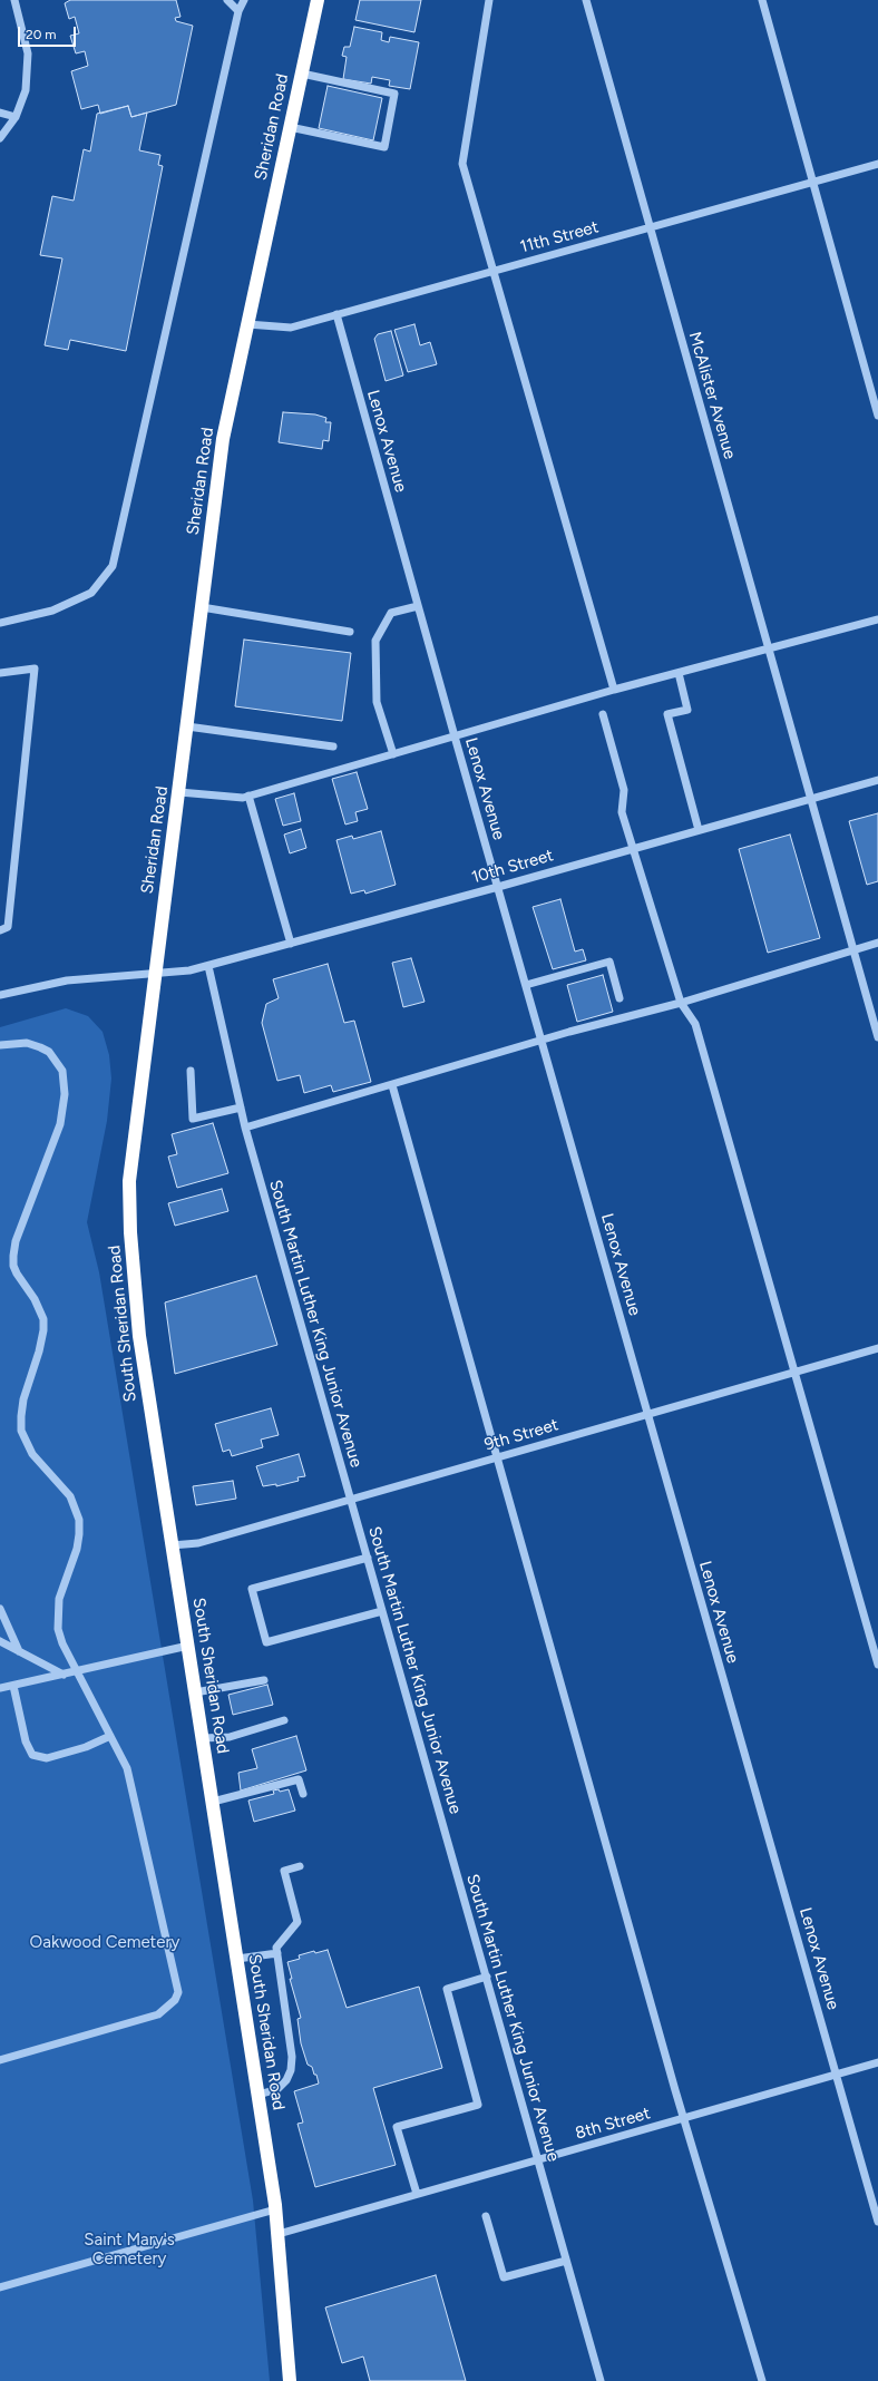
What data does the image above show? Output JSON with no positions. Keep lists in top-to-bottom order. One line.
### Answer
{"streets":{"highway":["Sheridan Road","South Sheridan Road"],"street":["11th Street","McAlister Avenue","Lenox Avenue","10th Street","South Martin Luther King Junior Avenue","9th Street","8th Street"]},"crossings":[["Sheridan Road","11th Street"],["Sheridan Road","10th Street"],["Sheridan Road","South Sheridan Road"],["11th Street","McAlister Avenue"],["11th Street","Lenox Avenue"],["McAlister Avenue","10th Street"],["Lenox Avenue","10th Street"],["Lenox Avenue","9th Street"],["Lenox Avenue","8th Street"],["10th Street","South Sheridan Road"],["10th Street","South Martin Luther King Junior Avenue"],["South Sheridan Road","9th Street"],["South Sheridan Road","8th Street"],["South Martin Luther King Junior Avenue","9th Street"],["South Martin Luther King Junior Avenue","8th Street"]],"parks":["Oakwood Cemetery","Saint Mary's Cemetery"],"scale_bar":"20 m"}
